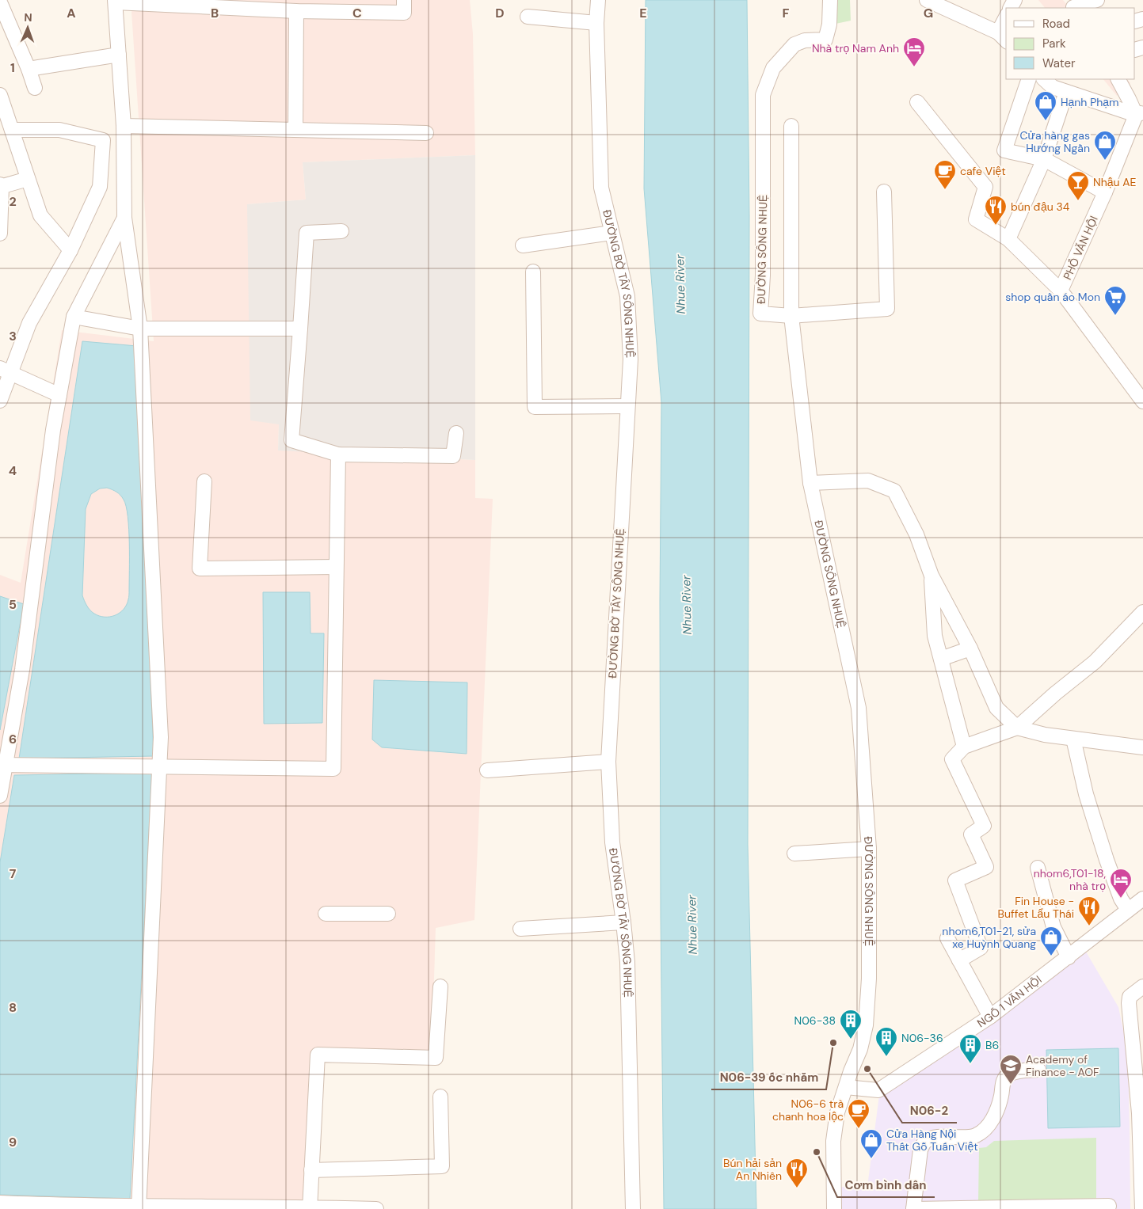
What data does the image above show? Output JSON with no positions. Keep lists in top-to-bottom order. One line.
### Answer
{"streets":{"street":["PHỐ VĂN HỘI","ĐƯỜNG SÔNG NHUỆ","ĐƯỜNG BỜ TÂY SÔNG NHUỆ","NGÕ 1 VĂN HỘI"]},"crossings":[["ĐƯỜNG SÔNG NHUỆ","NGÕ 1 VĂN HỘI"]],"water":["Nhue River"],"places":{"hotel":["Nhà trọ Nam Anh","nhom6,T01-18, nhà trọ"],"shop":["Hạnh Phạm","Cửa hàng gas Hướng Ngần","nhom6,T01-21, sửa xe Huỳnh Quang","Cửa Hàng Nội Thất Gỗ Tuấn Việt"],"cafe":["cafe Việt","N06-6 trà chanh hoa lộc"],"bar":["Nhậu AE"],"restaurant":["bún đậu 34","Fin House - Buffet Lẩu Thái","Bún hải sản An Nhiên"],"supermarket":["shop quần áo Mon"],"building":["N06-38","N06-36","B6"],"other":["N06-39 ốc nhăm","N06-2","Cơm bình dân"],"school or university":["Academy of Finance - AOF"]},"legend":["Road","Park","Water"],"north":"top","grid":{"columns":["A","B","C","D","E","F","G"],"rows":["1","2","3","4","5","6","7","8","9"]}}
